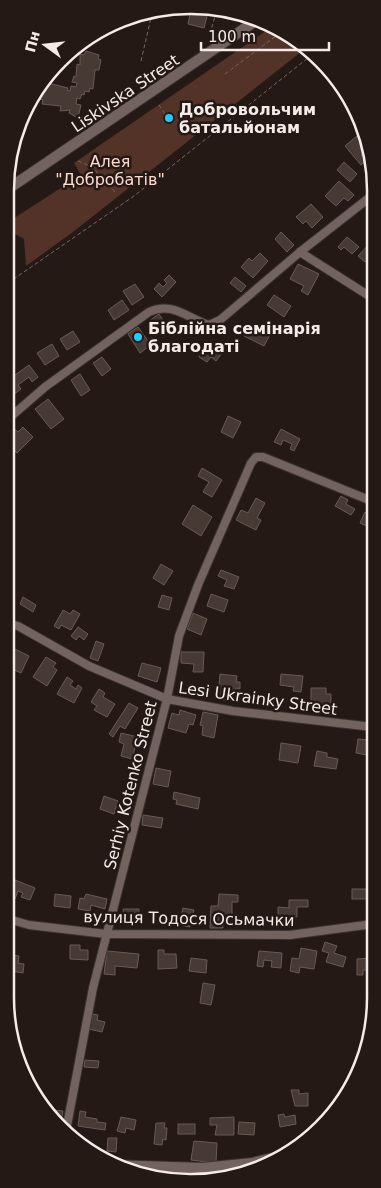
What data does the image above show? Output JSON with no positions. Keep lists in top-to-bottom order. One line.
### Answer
{"streets":{"street":["Liskivska Street","Lesi Ukrainky Street","Serhiy Kotenko Street","вулиця Тодося Осьмачки"]},"crossings":[["Lesi Ukrainky Street","Serhiy Kotenko Street"],["Serhiy Kotenko Street","вулиця Тодося Осьмачки"]],"parks":["Алея \"Добробатів\""],"places":["Добровольчим батальйонам","Біблійна семінарія благодаті"],"scale_bar":"100 m","north":"left"}
